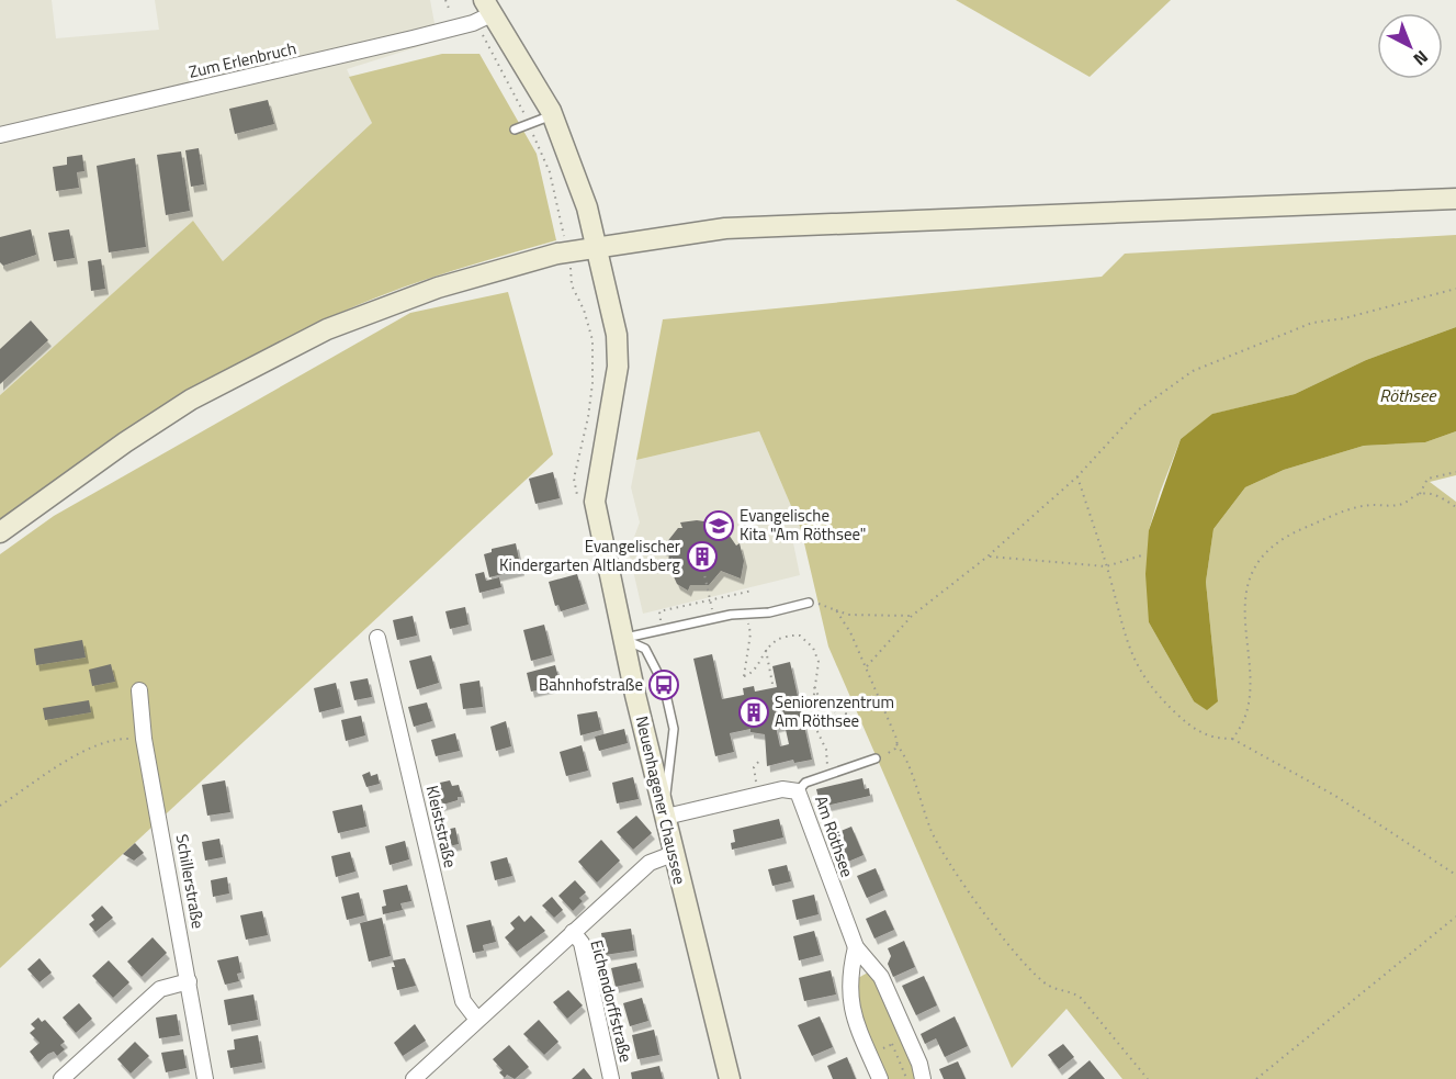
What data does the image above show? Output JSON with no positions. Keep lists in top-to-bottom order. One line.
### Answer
{"streets":{"main road":["Neuenhagener Chaussee"],"street":["Zum Erlenbruch","Kleiststraße","Am Röthsee","Schillerstraße","Eichendorffstraße"]},"crossings":[["Zum Erlenbruch","Neuenhagener Chaussee"],["Neuenhagener Chaussee","Am Röthsee"]],"water":["Röthsee"],"places":{"school or university":["Evangelische Kita \"Am Röthsee\""],"building":["Evangelischer Kindergarten Altlandsberg","Seniorenzentrum Am Röthsee"],"bus stop":["Bahnhofstraße"]},"north":"bottom right"}
